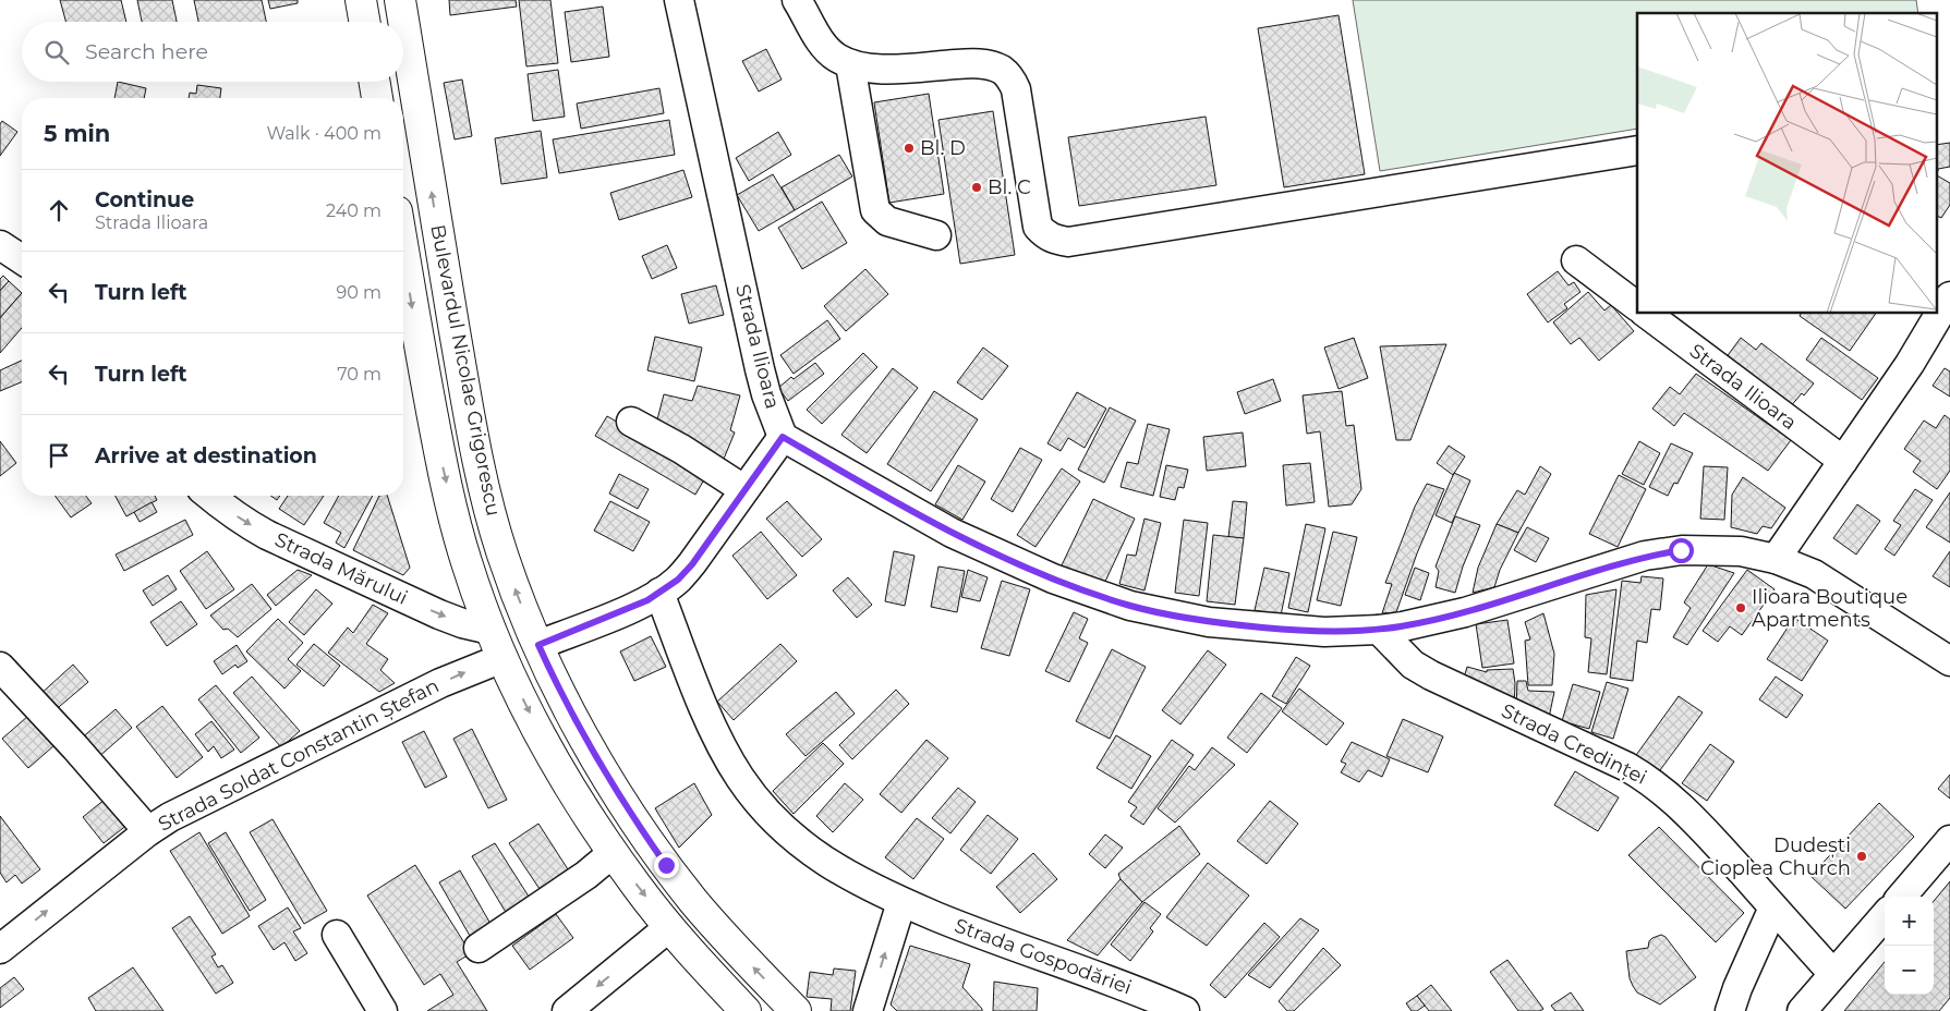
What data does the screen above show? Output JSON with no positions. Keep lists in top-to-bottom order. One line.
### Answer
{"streets":{"main road":["Bulevardul Nicolae Grigorescu"],"street":["Strada Ilioara","Strada Mărului","Strada Credinței","Strada Soldat Constantin Ștefan","Strada Gospodăriei"]},"crossings":[["Bulevardul Nicolae Grigorescu","Strada Mărului"],["Bulevardul Nicolae Grigorescu","Strada Soldat Constantin Ștefan"]],"one_way":["Strada Mărului","Strada Soldat Constantin Ștefan"],"places":["Bl. D","Bl. C","Ilioara Boutique Apartments","Dudești Cioplea Church"],"page":{"search":"Search here","heading":["5 min","Walk · 400 m"],"list":[["Continue","Strada Ilioara","240 m"],["Turn left","90 m"],["Turn left","70 m"],"Arrive at destination"],"map_buttons":["+","−"]}}
